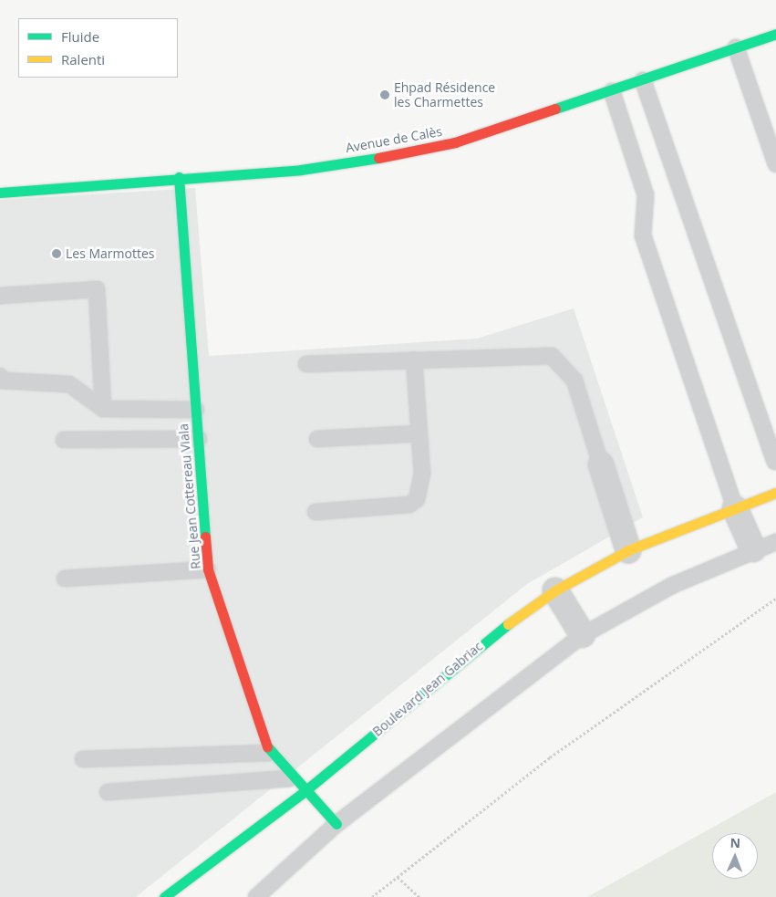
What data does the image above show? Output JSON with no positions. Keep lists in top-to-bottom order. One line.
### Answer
{"streets":{"street":["Avenue de Calès","Rue Jean Cottereau Viala","Boulevard Jean Gabriac"]},"crossings":[["Avenue de Calès","Rue Jean Cottereau Viala"],["Rue Jean Cottereau Viala","Boulevard Jean Gabriac"]],"places":["Ehpad Résidence les Charmettes","Les Marmottes"],"legend":["Fluide","Ralenti"],"north":"top"}
